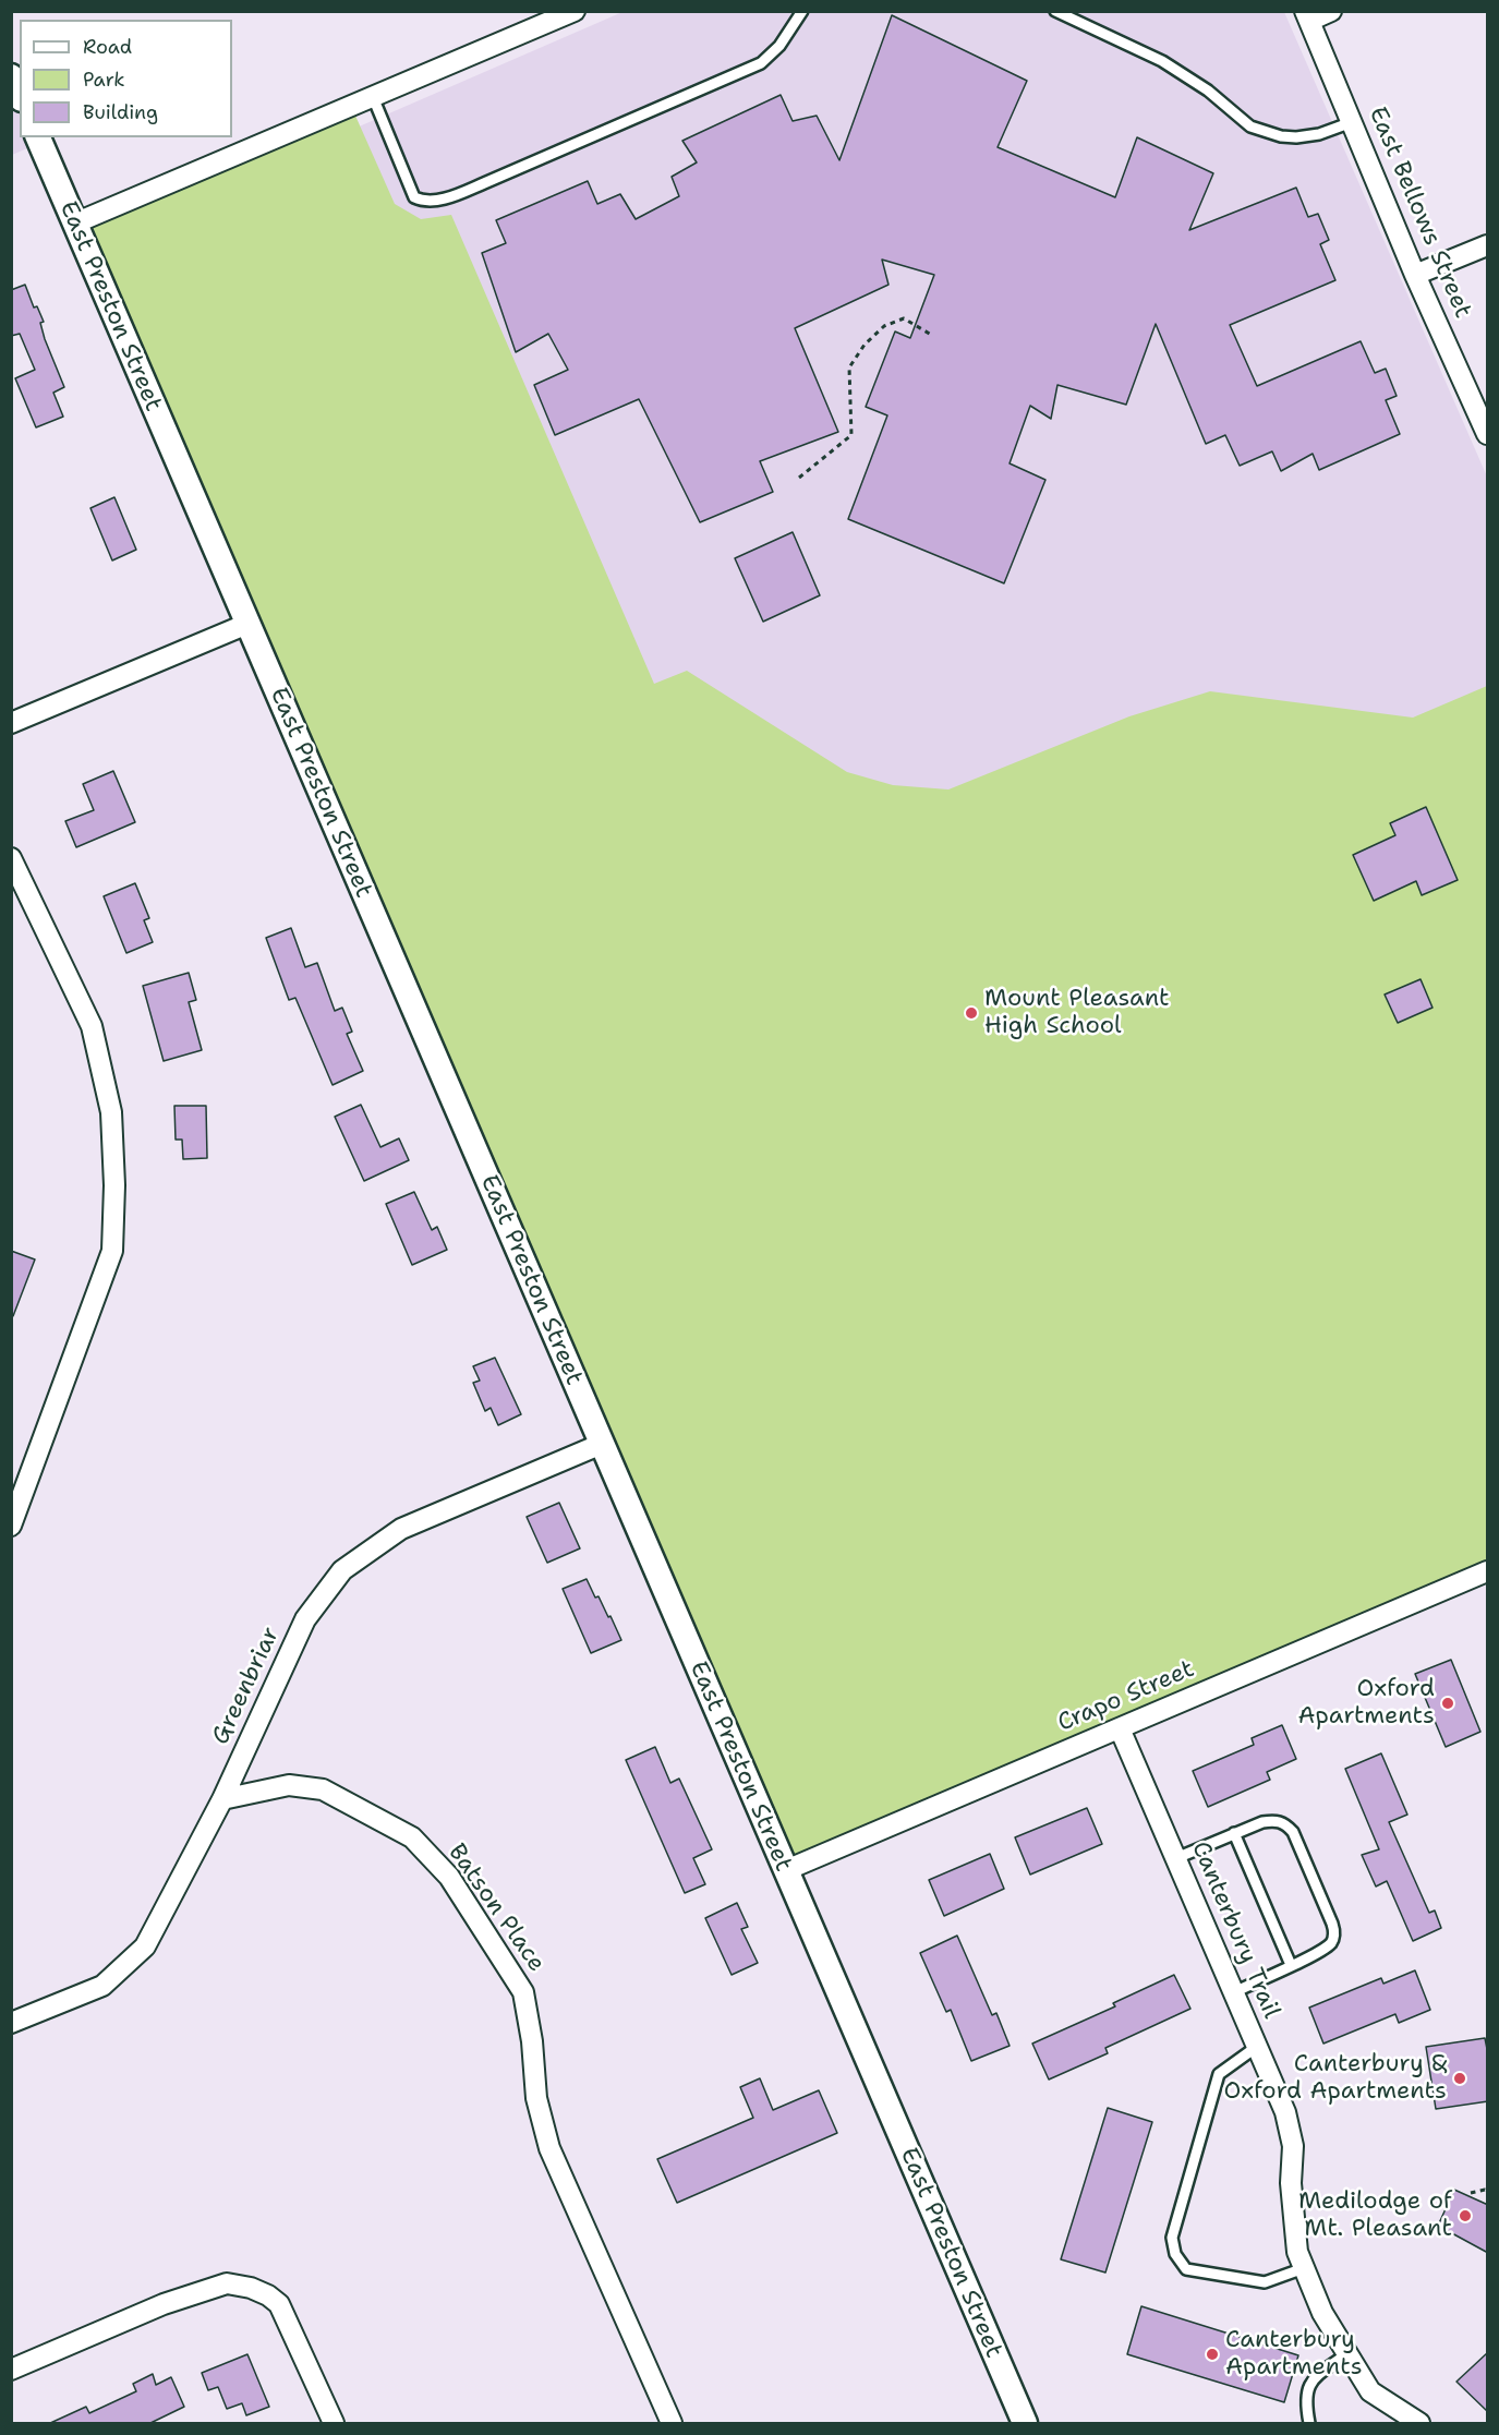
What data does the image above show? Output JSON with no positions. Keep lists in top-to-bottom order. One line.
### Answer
{"streets":{"street":["East Bellows Street","East Preston Street","Greenbriar","Crapo Street","Batson Place","Canterbury Trail"]},"crossings":[["East Preston Street","Greenbriar"],["East Preston Street","Crapo Street"],["Greenbriar","Batson Place"],["Crapo Street","Canterbury Trail"]],"places":["Mount Pleasant High School","Oxford Apartments","Canterbury & Oxford Apartments","Medilodge of Mt. Pleasant","Canterbury Apartments"],"legend":["Road","Park","Building"]}
